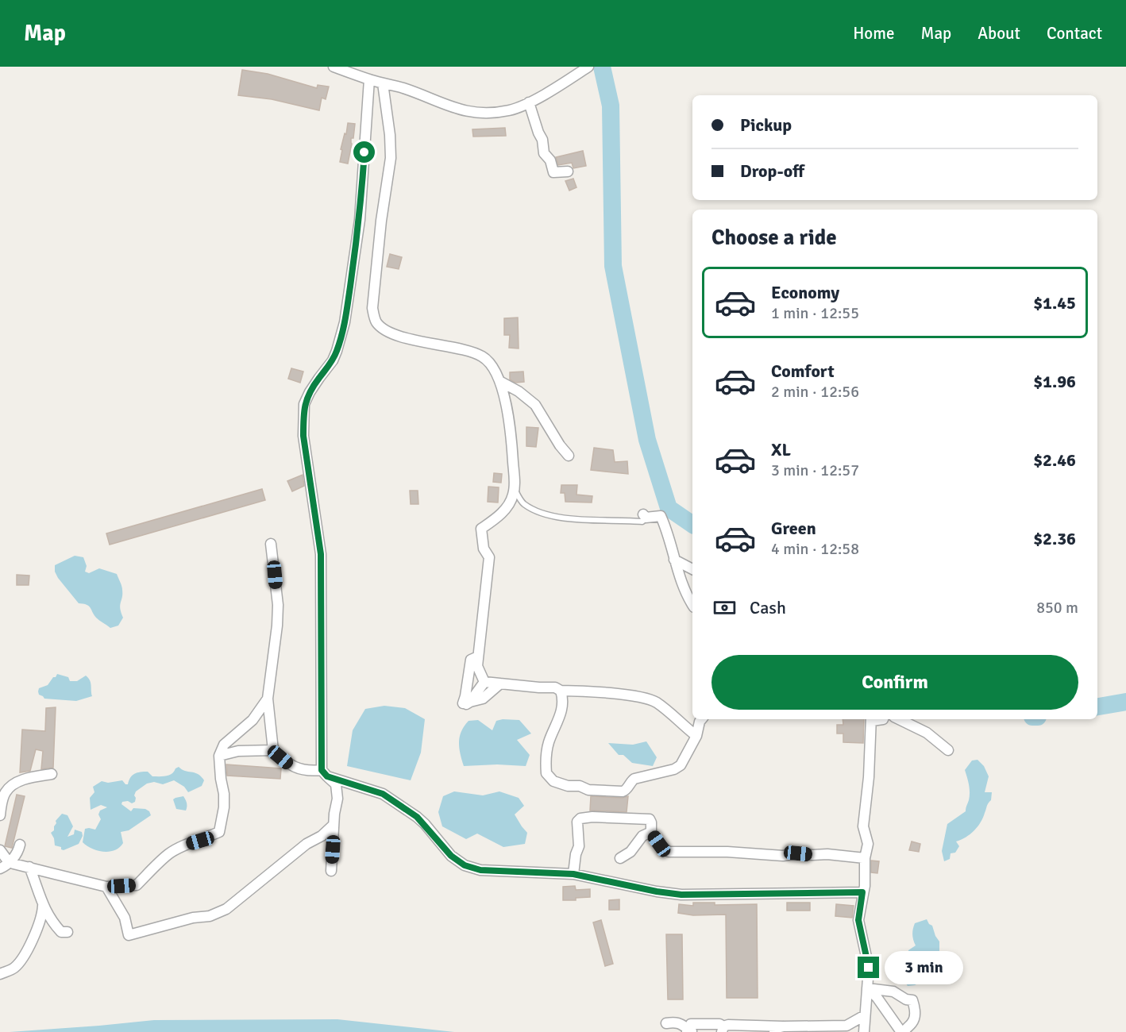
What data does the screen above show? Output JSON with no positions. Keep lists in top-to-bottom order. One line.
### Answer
{"page":{"header":"Map","nav":["Home","Map","About","Contact"],"banner":["Pickup","Drop-off"],"heading":"Choose a ride","list":[{"name":"Economy","note":"1 min · 12:55","value":"$1.45"},{"name":"Comfort","note":"2 min · 12:56","value":"$1.96"},{"name":"XL","note":"3 min · 12:57","value":"$2.46"},{"name":"Green","note":"4 min · 12:58","value":"$2.36"}],"pay":["Cash","850 m"],"buttons":"Confirm","bubble":"3 min"}}
